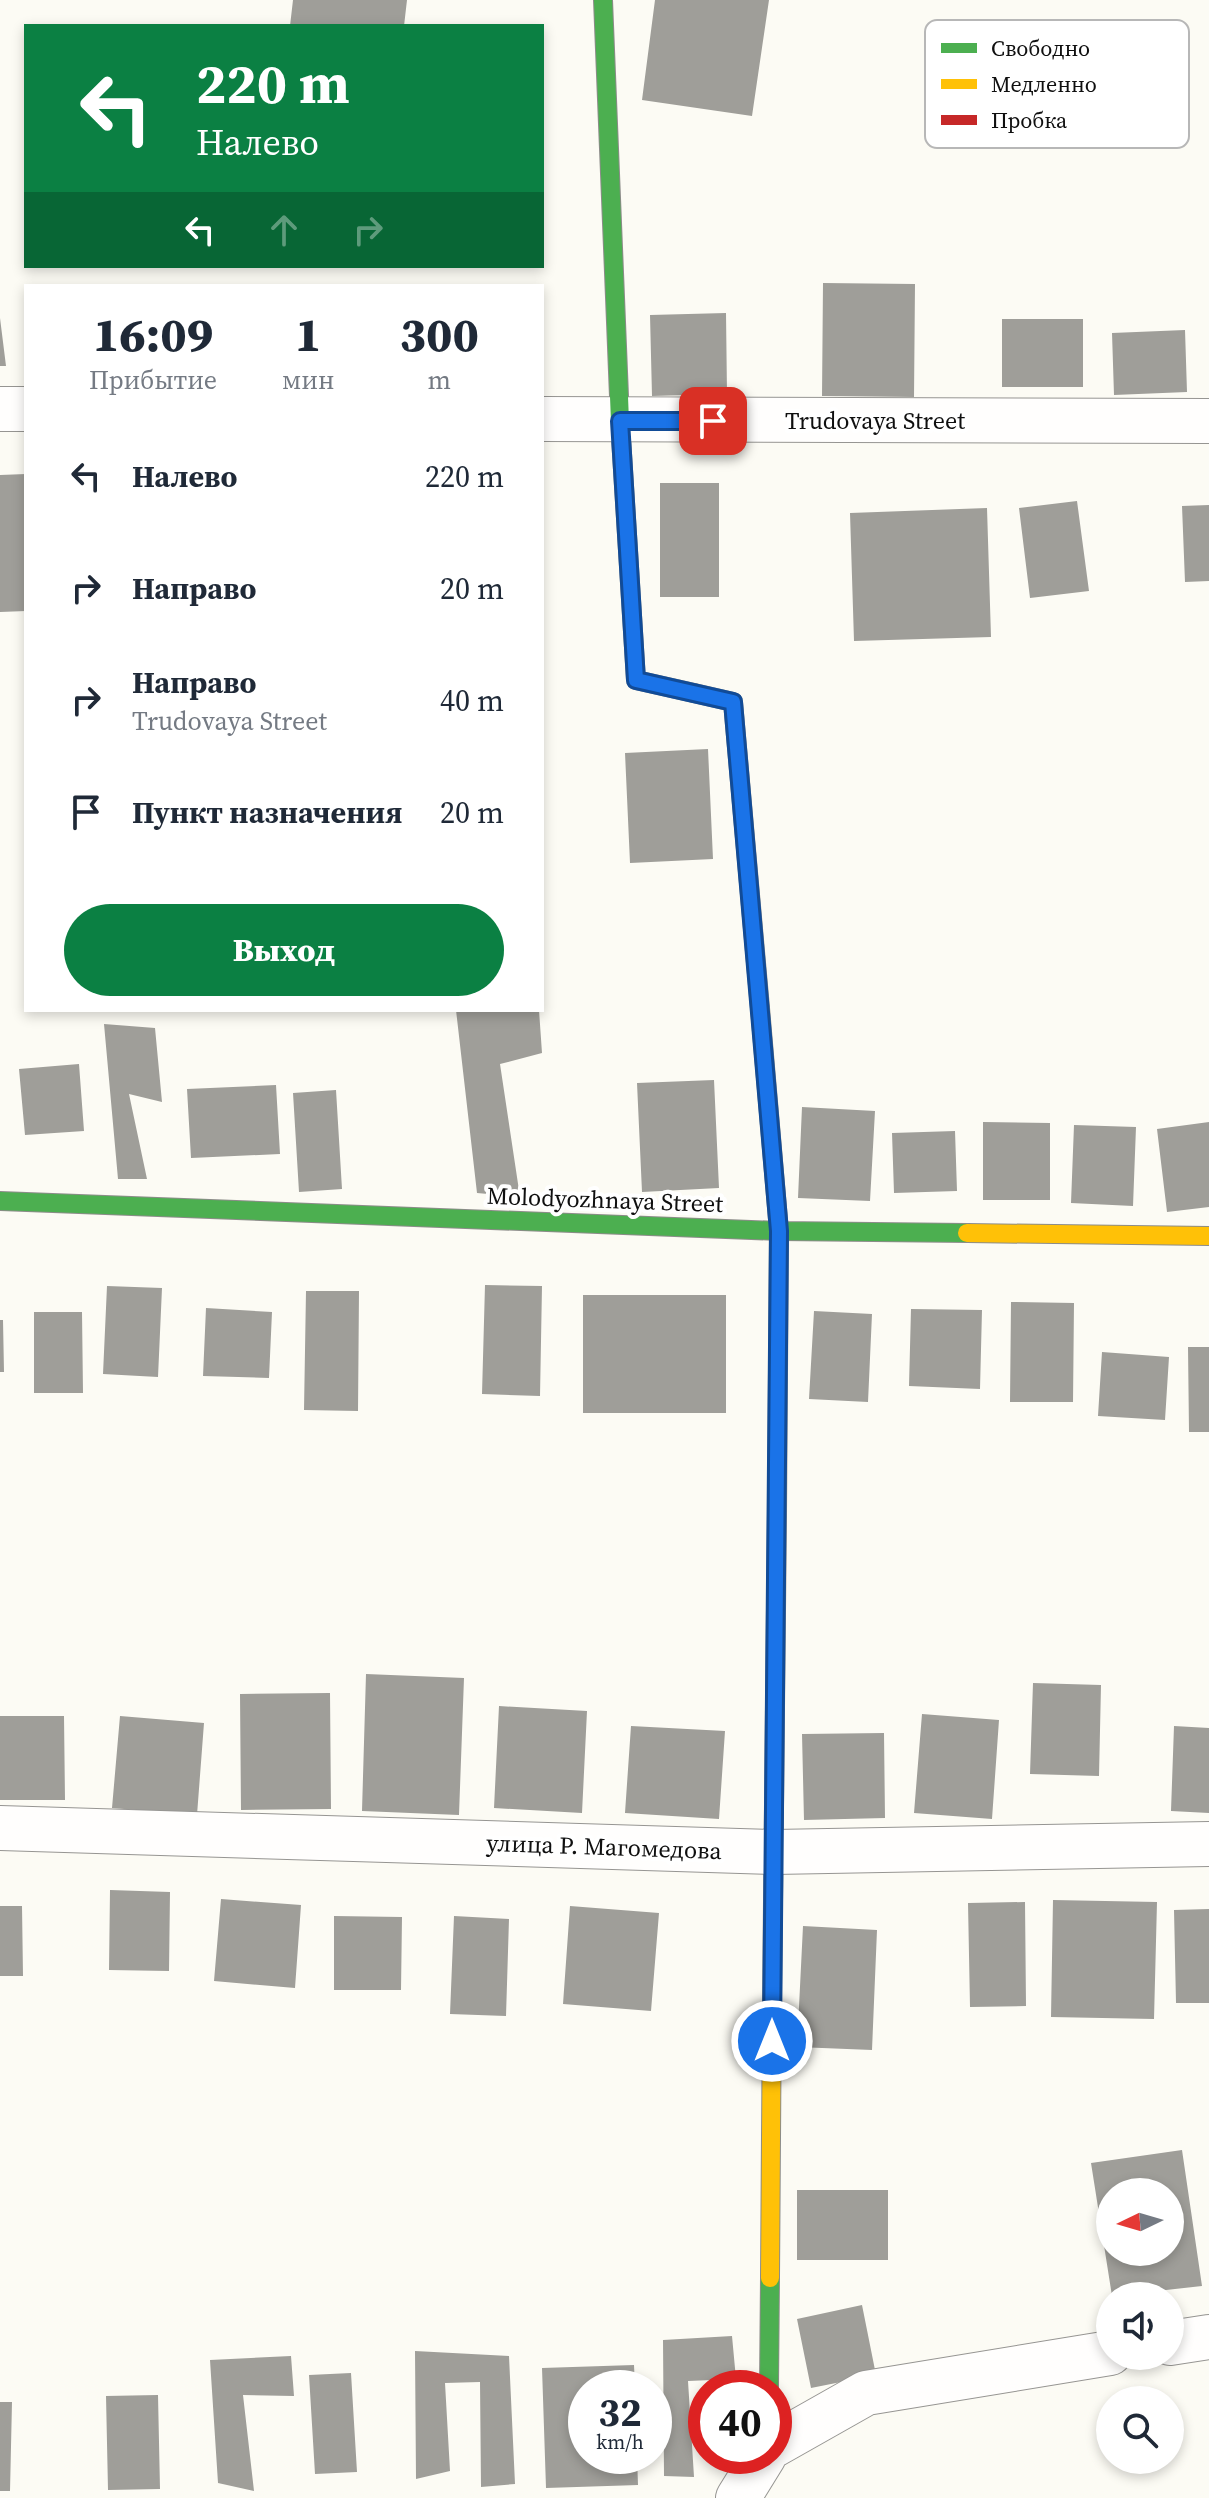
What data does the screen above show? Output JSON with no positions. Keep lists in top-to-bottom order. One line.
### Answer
{"streets":{"street":["Trudovaya Street","Molodyozhnaya Street","улица Р. Магомедова"]},"legend":["Свободно","Медленно","Пробка"],"north":"left","page":{"turn":["220 m","Налево"],"eta":["16:09","Прибытие","1","мин","300","m"],"list":[{"name":"Налево","value":"220 m"},{"name":"Направо","value":"20 m"},{"name":"Направо","note":"Trudovaya Street","value":"40 m"},{"name":"Пункт назначения","value":"20 m"}],"buttons":"Выход","speed":"32 km/h","limit":"40"}}
